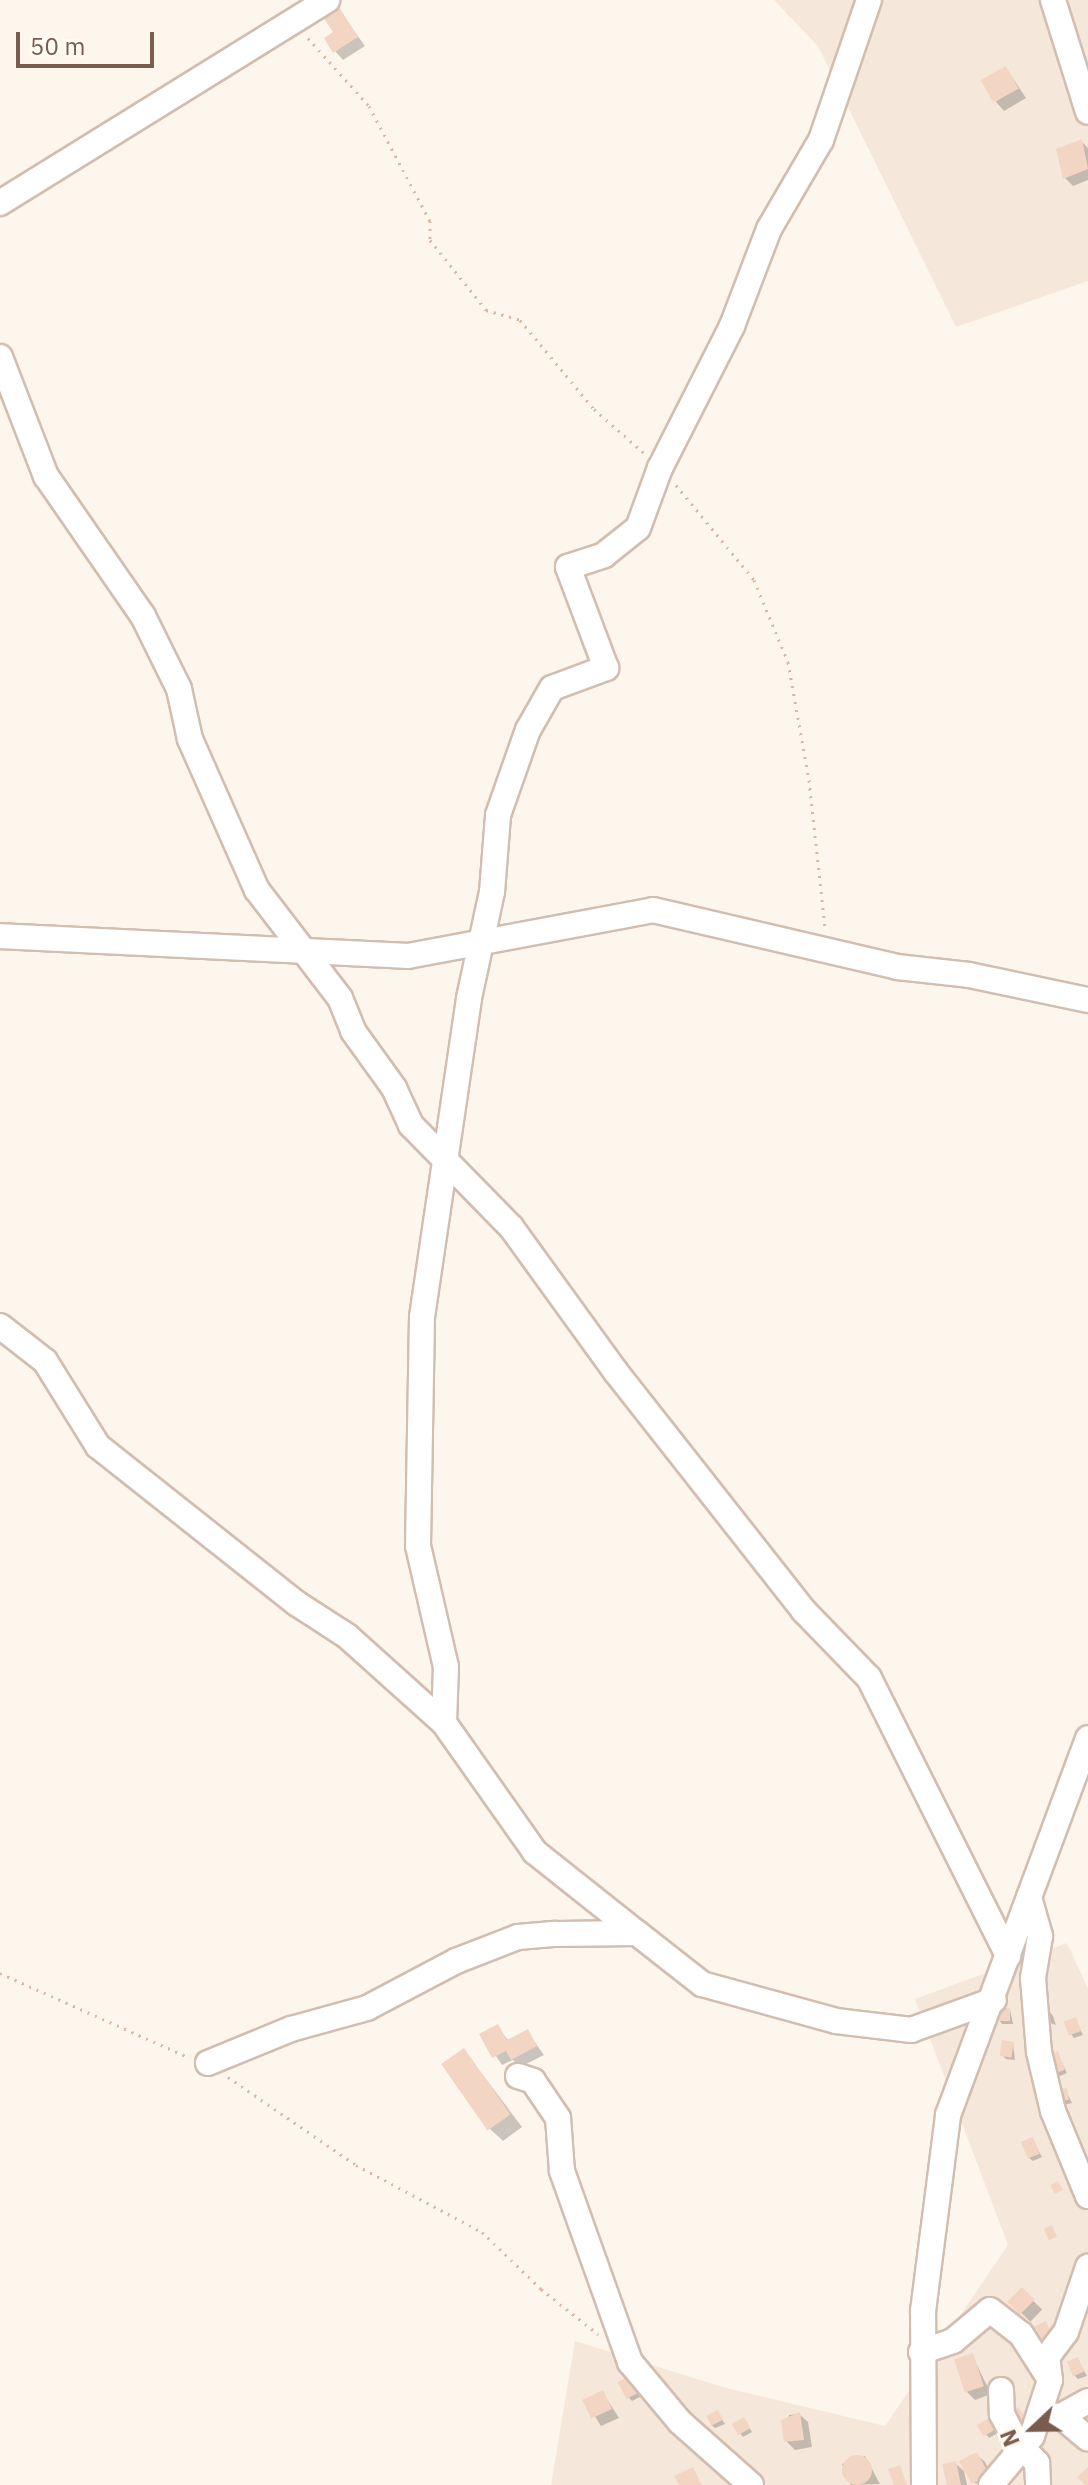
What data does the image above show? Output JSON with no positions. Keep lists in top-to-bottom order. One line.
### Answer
{"scale_bar":"50 m","north":"left"}
